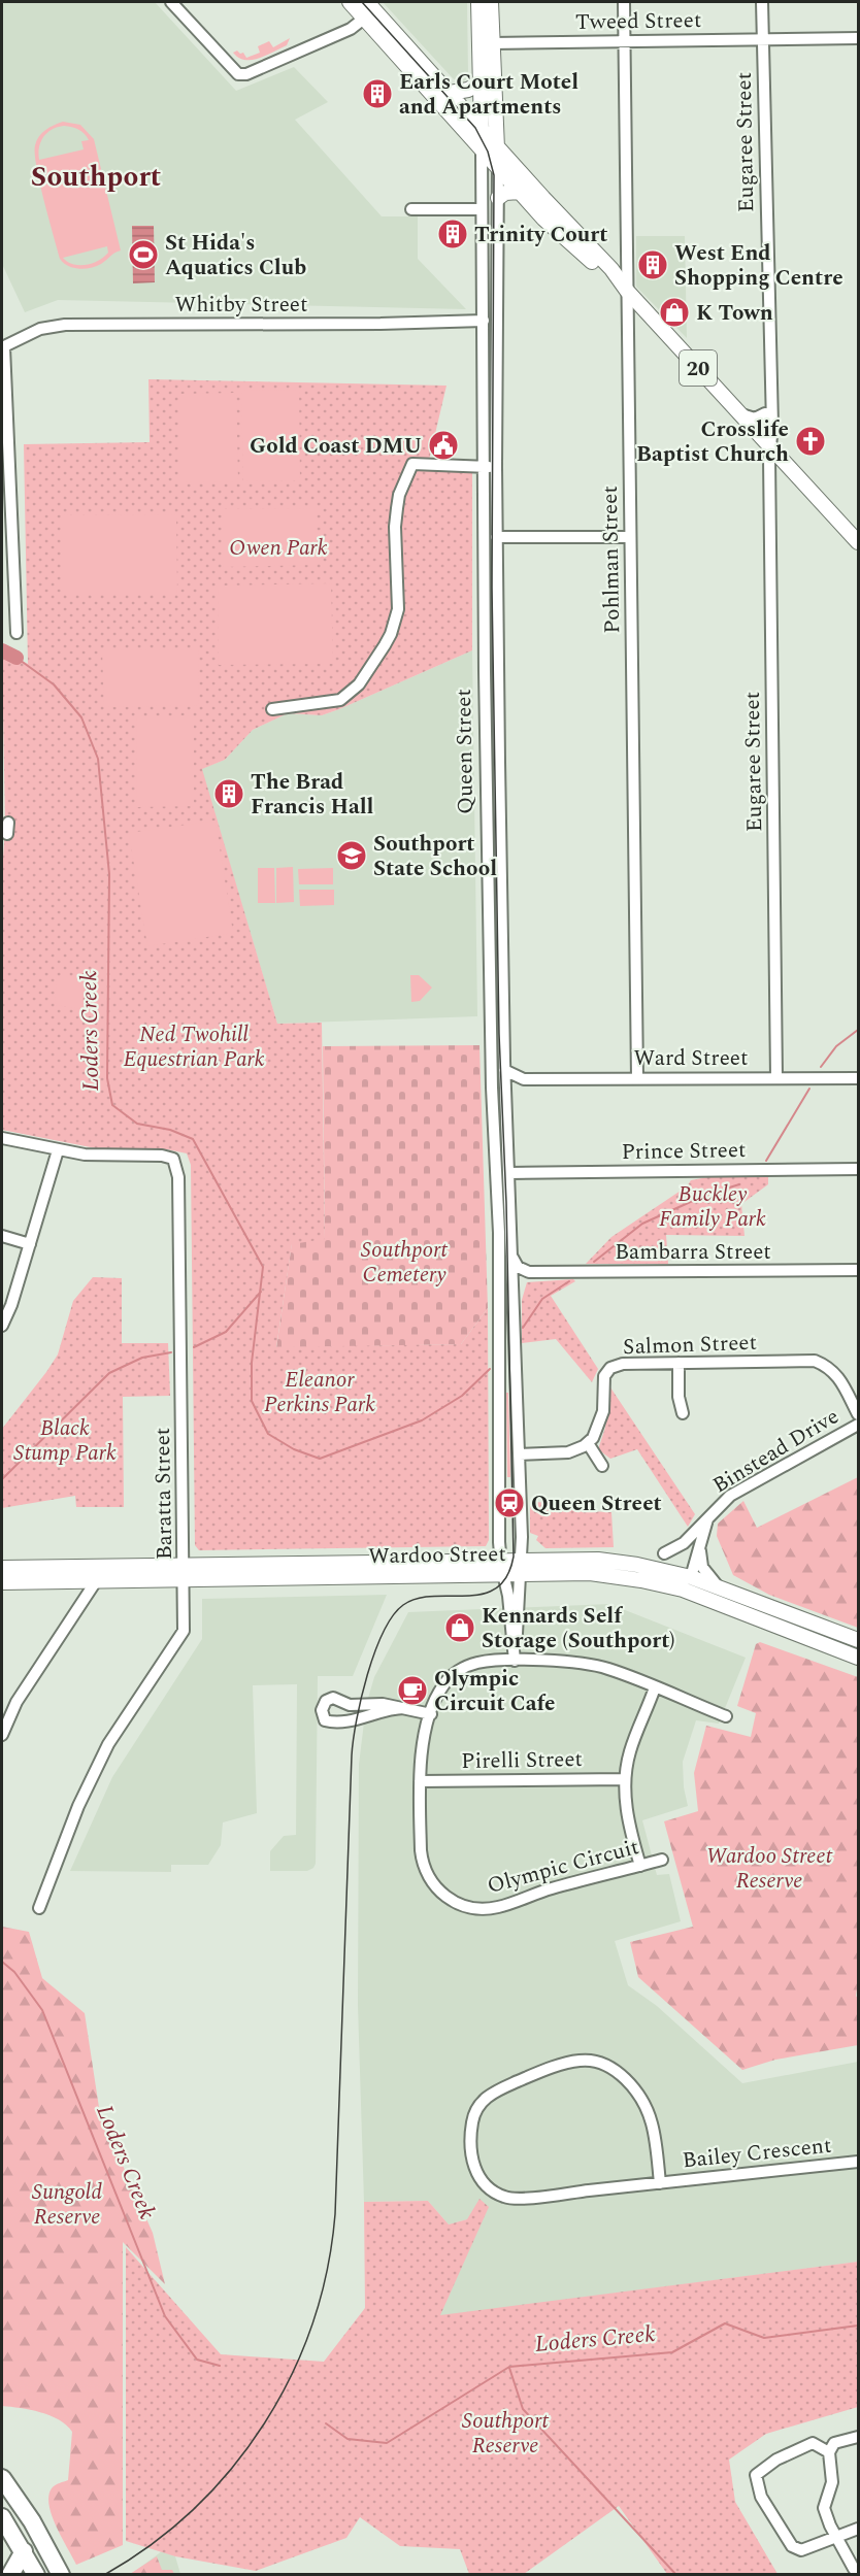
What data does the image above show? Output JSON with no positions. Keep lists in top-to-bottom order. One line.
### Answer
{"streets":{"main road":["20","Queen Street","Wardoo Street"],"street":["Tweed Street","Eugaree Street","Whitby Street","Pohlman Street","Ward Street","Prince Street","Bambarra Street","Salmon Street","Binstead Drive","Baratta Street","Pirelli Street","Olympic Circuit","Bailey Crescent"]},"crossings":[["Tweed Street","Eugaree Street"],["Tweed Street","Pohlman Street"],["Tweed Street","Queen Street"],["Eugaree Street","20"],["Eugaree Street","Ward Street"],["Whitby Street","Queen Street"],["20","Pohlman Street"],["20","Queen Street"],["Pohlman Street","Ward Street"],["Queen Street","Ward Street"],["Queen Street","Prince Street"],["Queen Street","Wardoo Street"],["Queen Street","Olympic Circuit"],["Binstead Drive","Wardoo Street"],["Baratta Street","Wardoo Street"],["Pirelli Street","Olympic Circuit"]],"districts":["Southport"],"water":["Loders Creek"],"parks":["Owen Park","Ned Twohill Equestrian Park","Buckley Family Park","Southport Cemetery","Eleanor Perkins Park","Black Stump Park","Wardoo Street Reserve","Sungold Reserve","Southport Reserve"],"places":{"building":["Earls Court Motel and Apartments","Trinity Court","West End Shopping Centre","The Brad Francis Hall"],"sports":["St Hida's Aquatics Club"],"shop":["K Town","Kennards Self Storage (Southport)"],"church":["Crosslife Baptist Church"],"public building":["Gold Coast DMU"],"school or university":["Southport State School"],"station":["Queen Street"],"cafe":["Olympic Circuit Cafe"]}}
